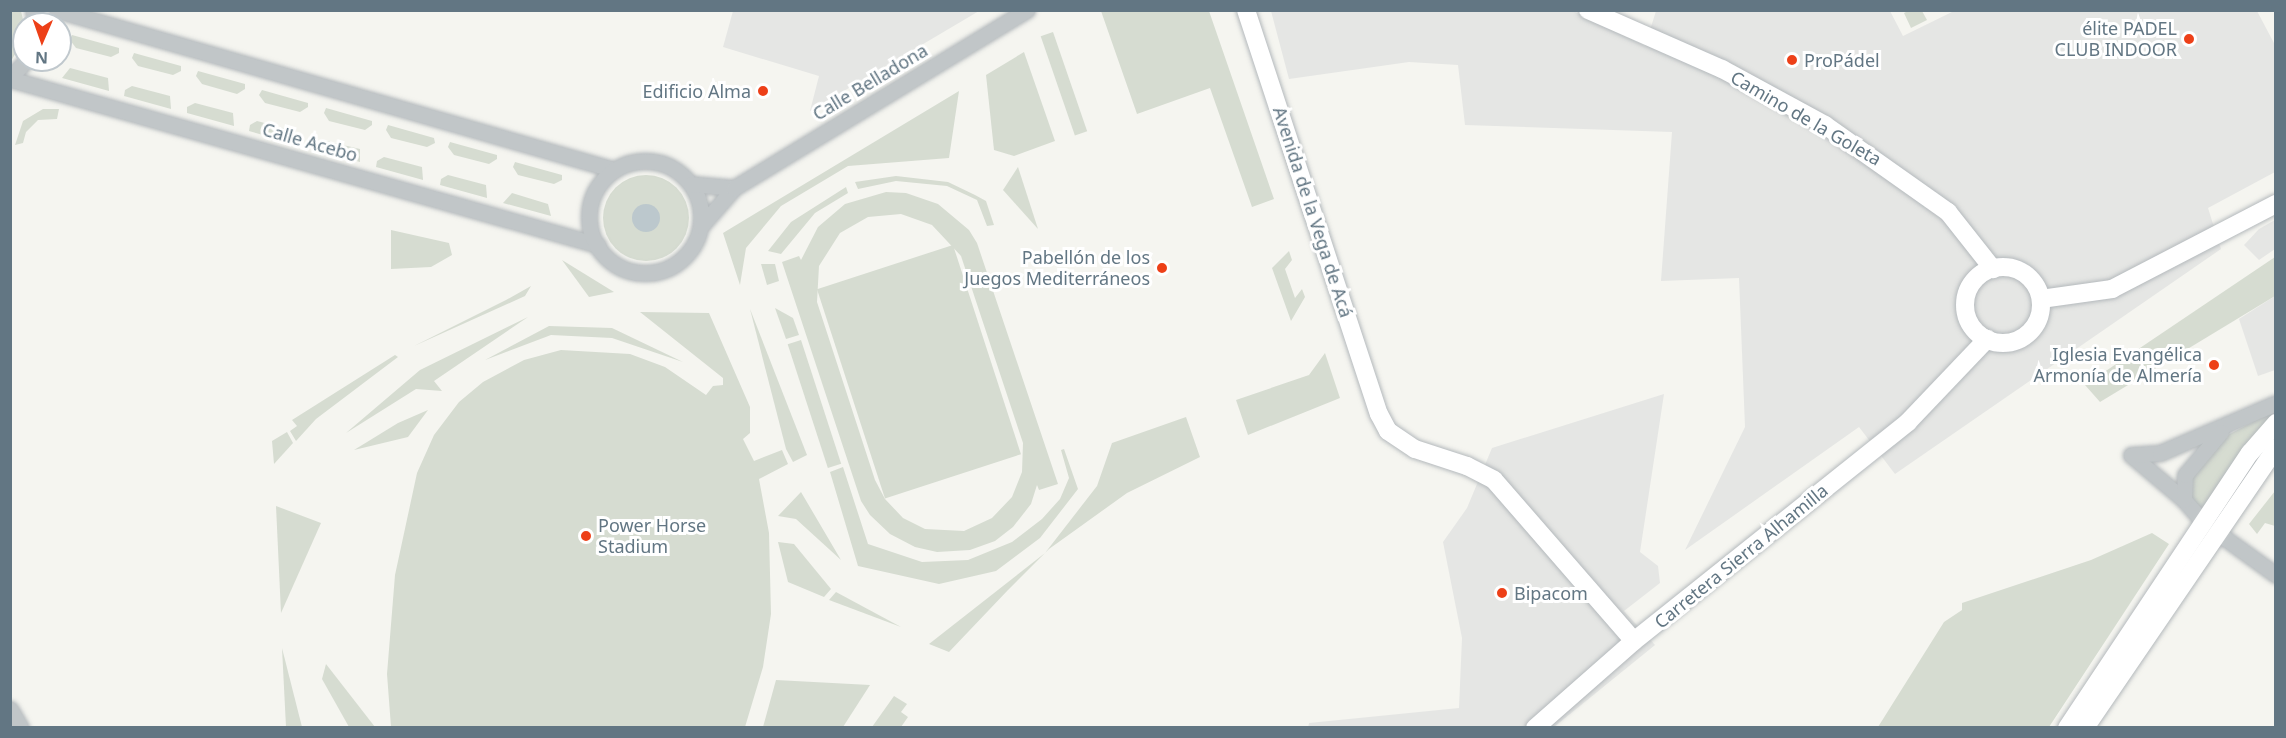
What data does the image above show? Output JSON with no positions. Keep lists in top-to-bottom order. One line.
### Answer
{"streets":{"main road":["Camino de la Goleta","Avenida de la Vega de Acá","Carretera Sierra Alhamilla"],"street":["Calle Belladona","Calle Acebo"]},"crossings":[["Calle Belladona","Calle Acebo"],["Camino de la Goleta","Carretera Sierra Alhamilla"],["Avenida de la Vega de Acá","Carretera Sierra Alhamilla"]],"places":["élite PADEL CLUB INDOOR","ProPádel","Edificio Alma","Pabellón de los Juegos Mediterráneos","Iglesia Evangélica Armonía de Almería","Power Horse Stadium","Bipacom"],"north":"bottom"}
